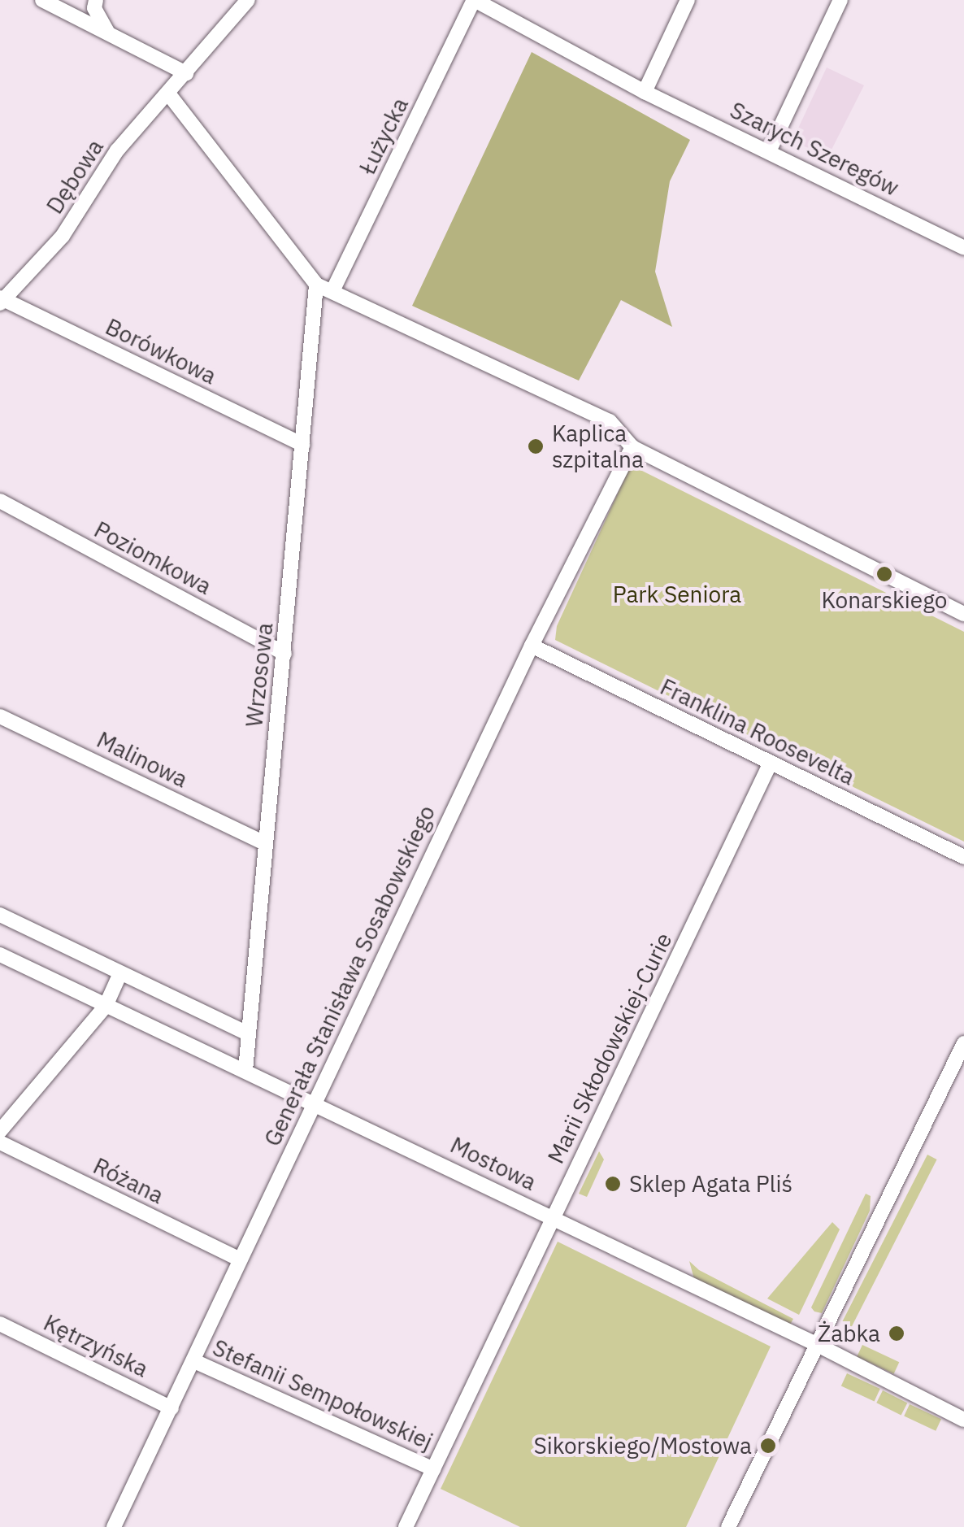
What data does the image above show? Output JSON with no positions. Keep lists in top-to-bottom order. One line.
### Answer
{"streets":{"street":["Łużycka","Szarych Szeregów","Dębowa","Borówkowa","Poziomkowa","Wrzosowa","Franklina Roosevelta","Malinowa","Generała Stanisława Sosabowskiego","Marii Skłodowskiej-Curie","Mostowa","Różana","Kętrzyńska","Stefanii Sempołowskiej"]},"crossings":[["Łużycka","Szarych Szeregów"],["Dębowa","Borówkowa"],["Borówkowa","Wrzosowa"],["Poziomkowa","Wrzosowa"],["Wrzosowa","Malinowa"],["Wrzosowa","Mostowa"],["Franklina Roosevelta","Generała Stanisława Sosabowskiego"],["Franklina Roosevelta","Marii Skłodowskiej-Curie"],["Generała Stanisława Sosabowskiego","Mostowa"],["Generała Stanisława Sosabowskiego","Różana"],["Generała Stanisława Sosabowskiego","Kętrzyńska"],["Generała Stanisława Sosabowskiego","Stefanii Sempołowskiej"],["Marii Skłodowskiej-Curie","Mostowa"],["Marii Skłodowskiej-Curie","Stefanii Sempołowskiej"]],"parks":["Park Seniora"],"places":["Kaplica szpitalna","Konarskiego","Sklep Agata Pliś","Żabka","Sikorskiego/Mostowa"]}
